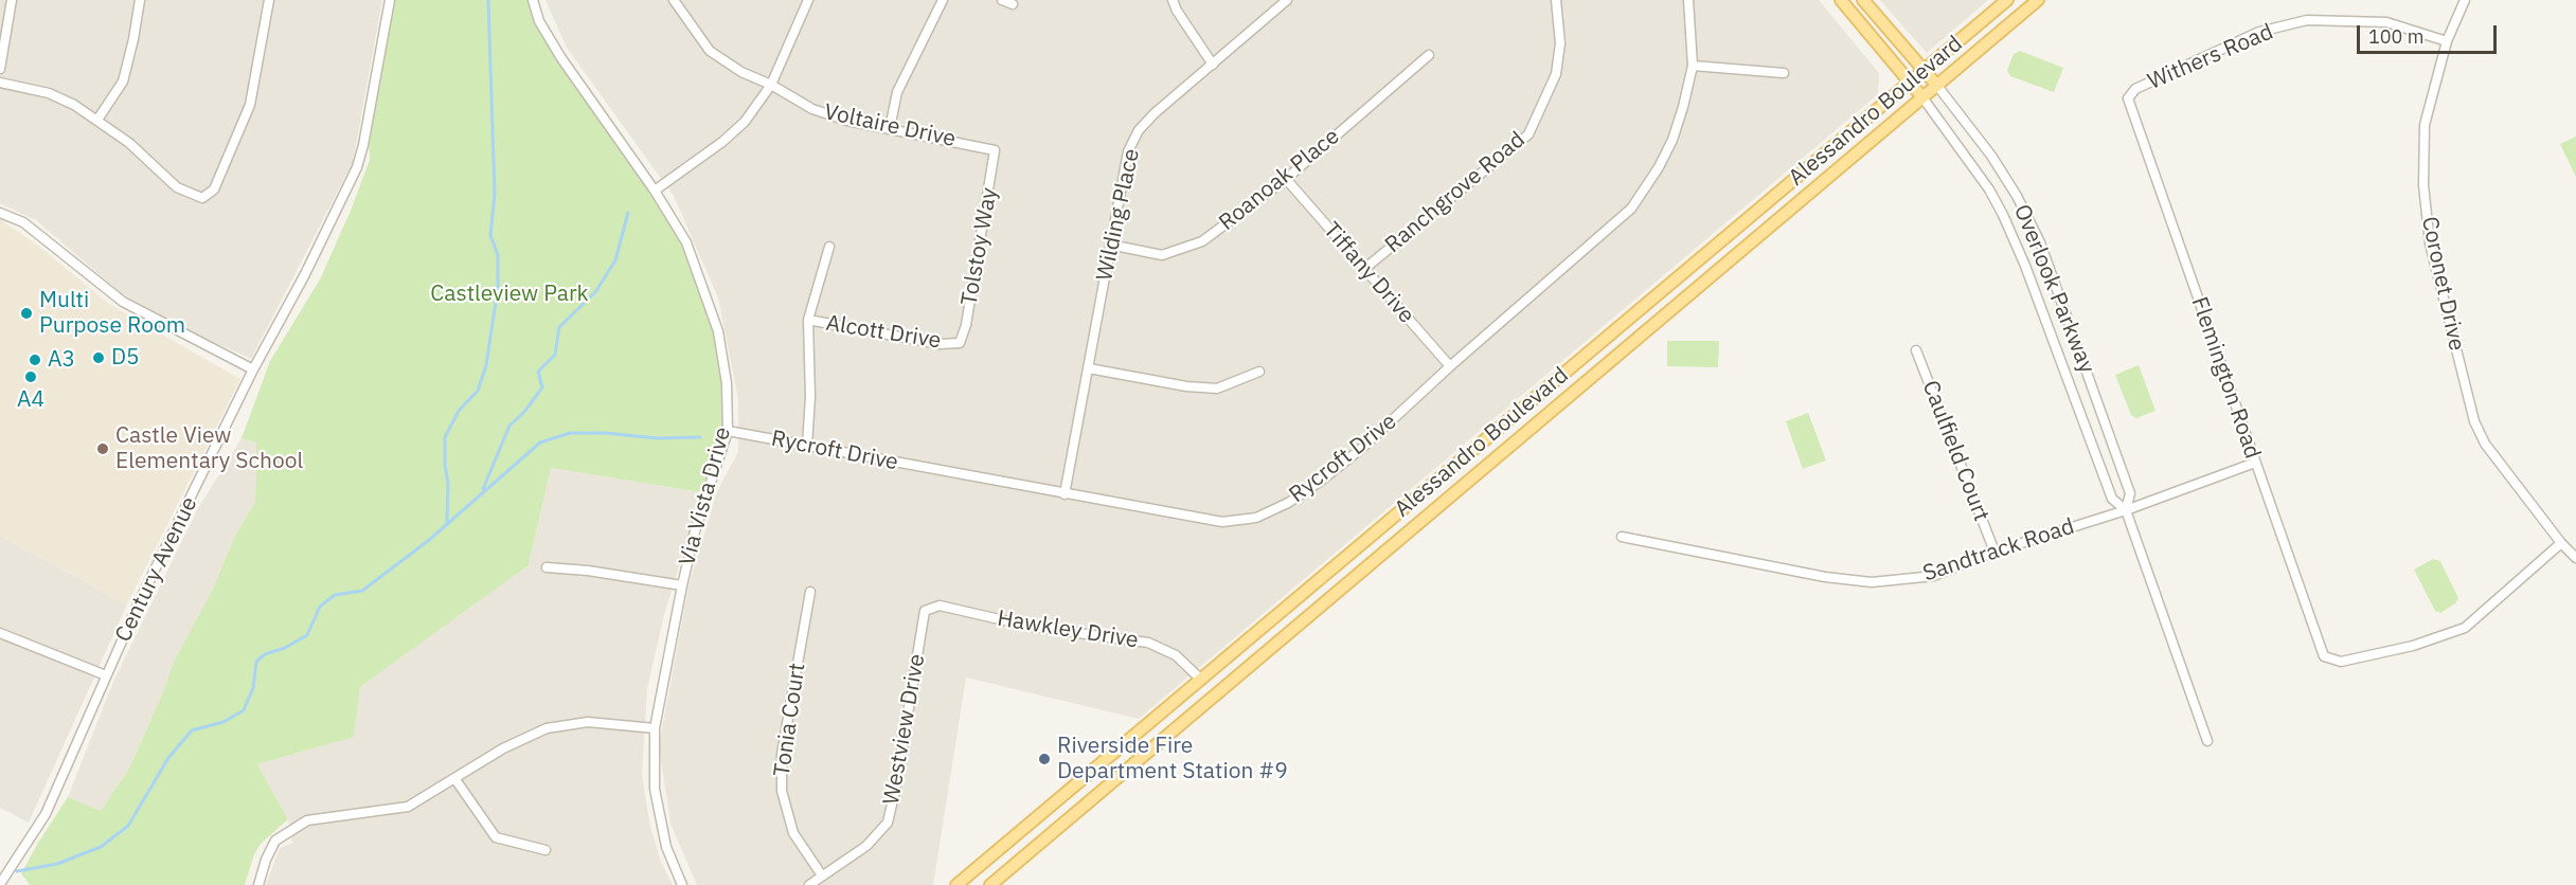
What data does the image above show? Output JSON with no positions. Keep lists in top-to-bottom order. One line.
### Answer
{"streets":{"main road":["Alessandro Boulevard"],"street":["Withers Road","Voltaire Drive","Roanoak Place","Ranchgrove Road","Wilding Place","Tolstoy Way","Tiffany Drive","Coronet Drive","Overlook Parkway","Alcott Drive","Flemington Road","Rycroft Drive","Caulfield Court","Via Vista Drive","Sandtrack Road","Century Avenue","Hawkley Drive","Tonia Court","Westview Drive"]},"crossings":[["Withers Road","Coronet Drive"],["Withers Road","Flemington Road"],["Alessandro Boulevard","Overlook Parkway"],["Alessandro Boulevard","Hawkley Drive"],["Voltaire Drive","Tolstoy Way"],["Roanoak Place","Wilding Place"],["Roanoak Place","Tiffany Drive"],["Ranchgrove Road","Tiffany Drive"],["Wilding Place","Rycroft Drive"],["Tolstoy Way","Alcott Drive"],["Tiffany Drive","Rycroft Drive"],["Coronet Drive","Flemington Road"],["Overlook Parkway","Sandtrack Road"],["Flemington Road","Sandtrack Road"],["Rycroft Drive","Via Vista Drive"],["Caulfield Court","Sandtrack Road"],["Hawkley Drive","Westview Drive"],["Tonia Court","Westview Drive"]],"parks":["Castleview Park"],"places":["Multi Purpose Room","D5","A3","A4","Castle View Elementary School","Riverside Fire Department Station #9"],"scale_bar":"100 m"}
